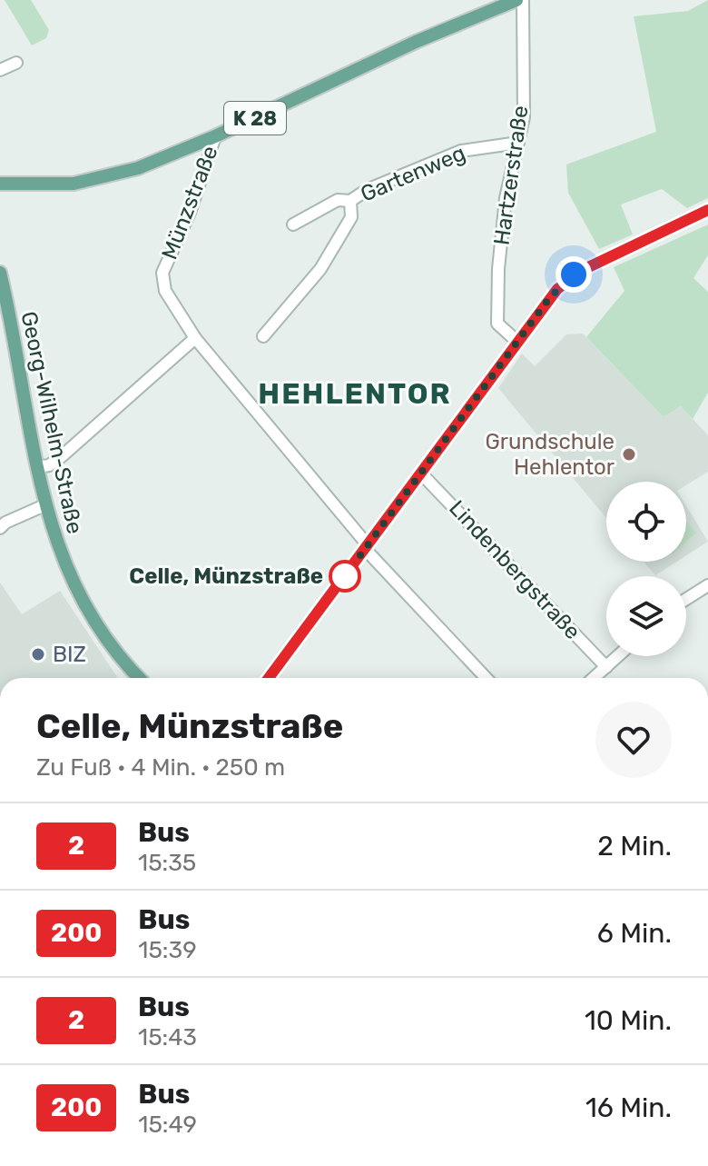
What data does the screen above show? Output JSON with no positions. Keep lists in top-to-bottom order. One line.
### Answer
{"streets":{"main road":["K 28","Georg-Wilhelm-Straße"],"street":["Gartenweg","Hartzerstraße","Münzstraße","Lindenbergstraße"]},"crossings":[["K 28","Münzstraße"],["Gartenweg","Hartzerstraße"]],"districts":["HEHLENTOR"],"places":["Grundschule Hehlentor","Celle, Münzstraße","BIZ"],"lines":["bus line 2"],"page":{"heading":["Celle, Münzstraße","Zu Fuß · 4 Min. · 250 m"],"list":[{"mark":"2","name":"Bus","note":"15:35","value":"2 Min."},{"mark":"200","name":"Bus","note":"15:39","value":"6 Min."},{"mark":"2","name":"Bus","note":"15:43","value":"10 Min."},{"mark":"200","name":"Bus","note":"15:49","value":"16 Min."}]}}
